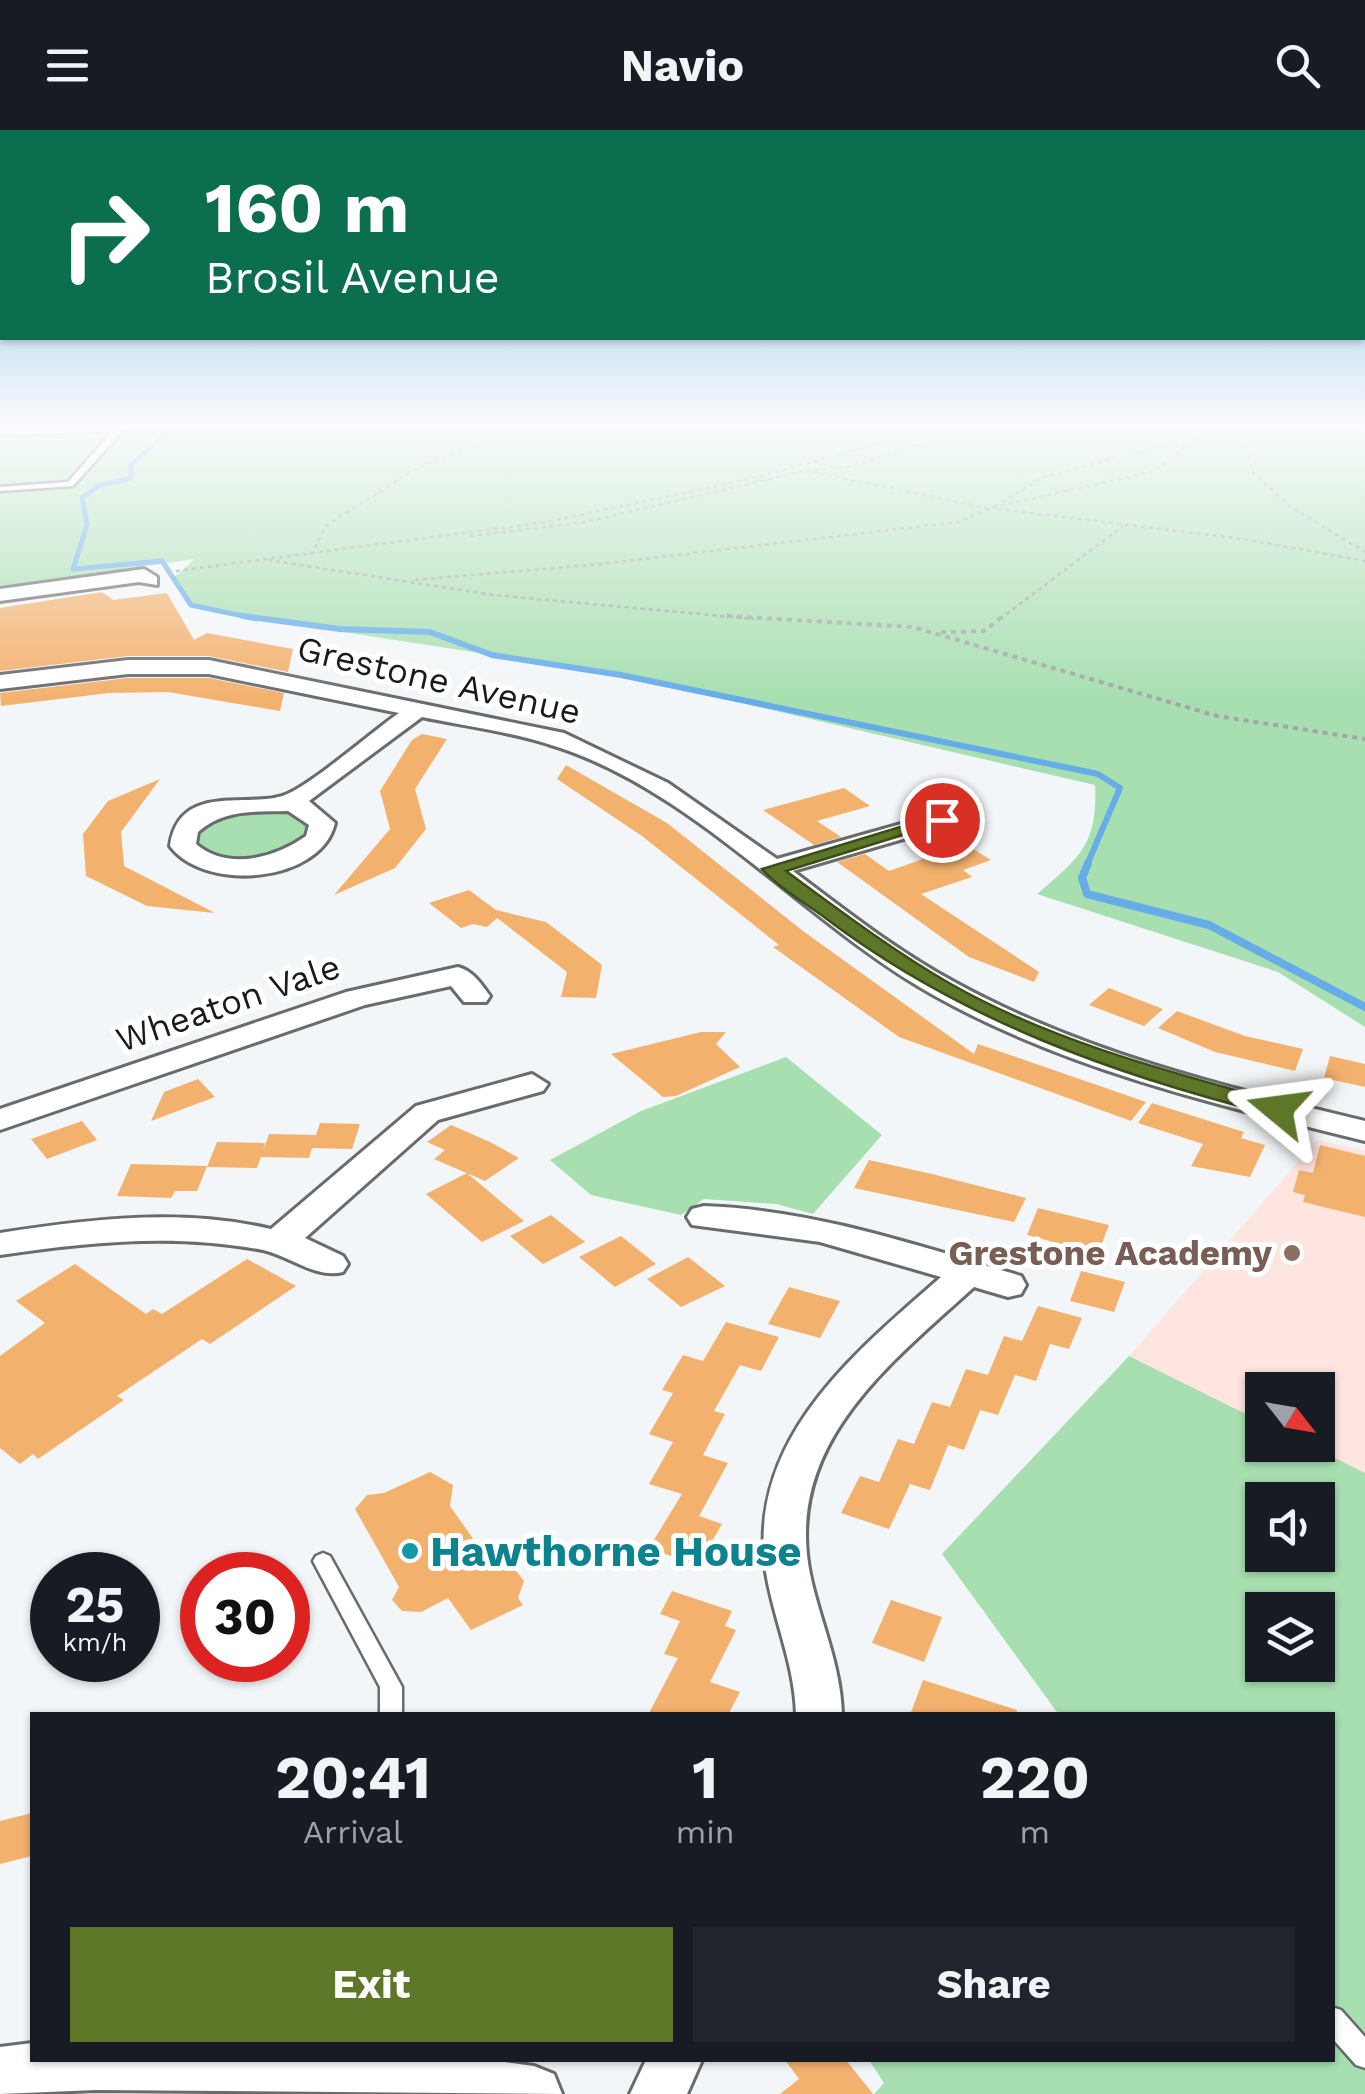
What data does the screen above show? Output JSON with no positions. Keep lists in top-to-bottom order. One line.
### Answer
{"streets":{"street":["Grestone Avenue","Wheaton Vale"]},"places":["Grestone Academy","Hawthorne House"],"north":"bottom right","page":{"header":"Navio","turn":["160 m","Brosil Avenue"],"speed":"25 km/h","limit":"30","eta":["20:41","Arrival","1","min","220","m"],"buttons":["Exit","Share"]}}
